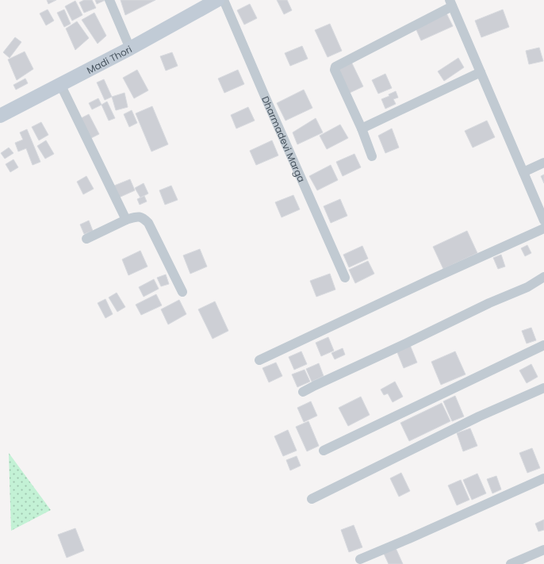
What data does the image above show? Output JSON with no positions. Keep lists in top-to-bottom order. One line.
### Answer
{"streets":{"main road":["Madi Thori"],"street":["Dharmadevi Marga"]}}
